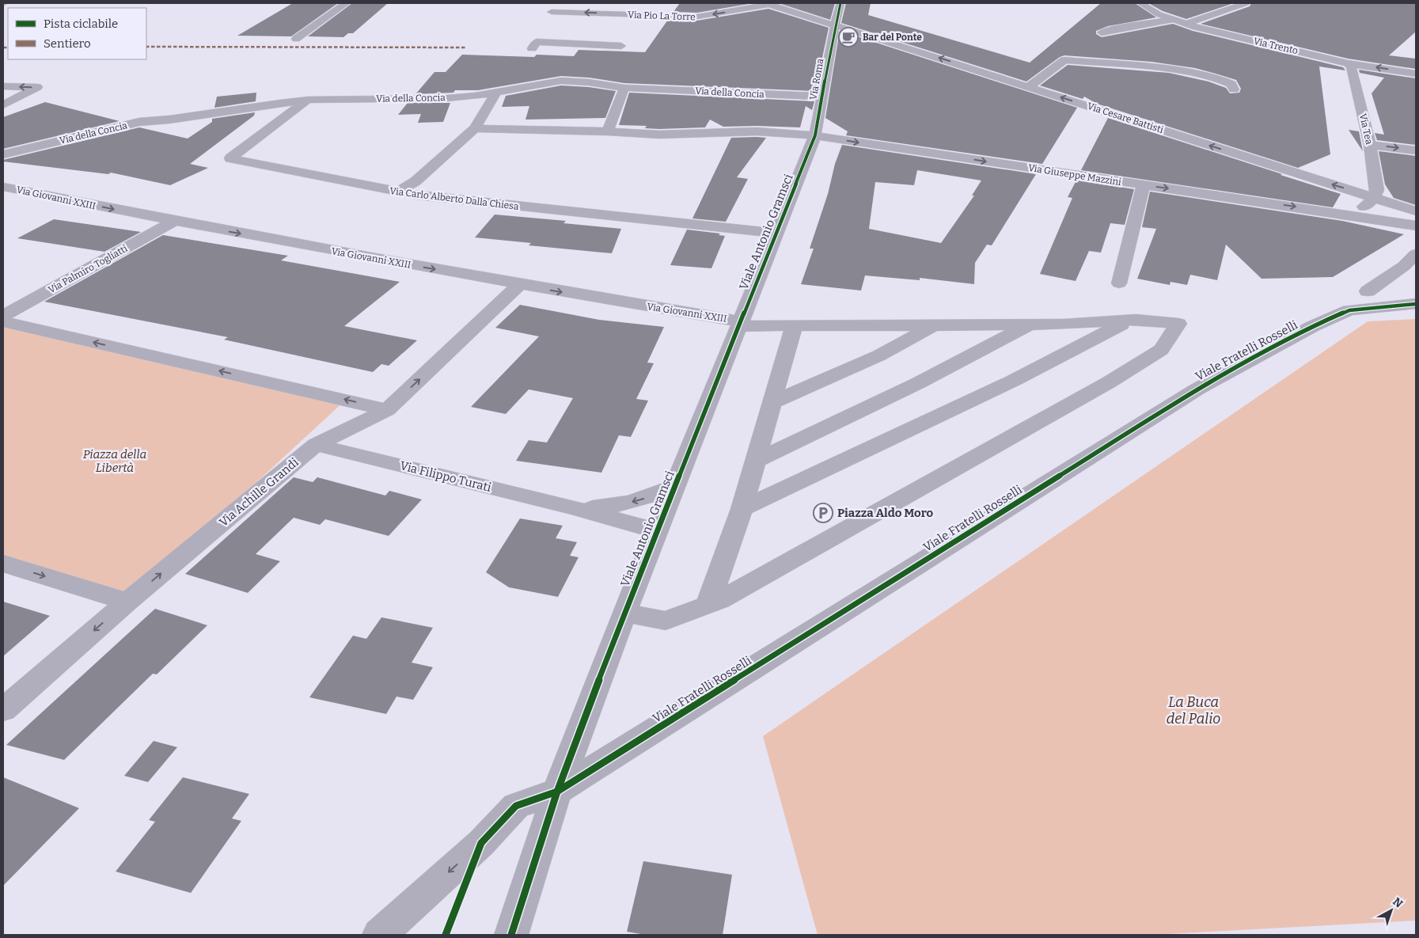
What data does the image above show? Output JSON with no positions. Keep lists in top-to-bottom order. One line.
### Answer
{"streets":{"street":["Via Pio La Torre","Via Trento","Via Roma","Via della Concia","Via Cesare Battisti","Via Tea","Via Giuseppe Mazzini","Via Giovanni XXIII","Via Carlo Alberto Dalla Chiesa","Viale Antonio Gramsci","Via Palmiro Togliatti","Viale Fratelli Rosselli","Via Filippo Turati","Via Achille Grandi"]},"crossings":[["Via Pio La Torre","Via Cesare Battisti"],["Via Trento","Via Tea"],["Via Roma","Via della Concia"],["Via Roma","Via Cesare Battisti"],["Via Roma","Via Giuseppe Mazzini"],["Via Roma","Viale Antonio Gramsci"],["Via della Concia","Via Carlo Alberto Dalla Chiesa"],["Via Cesare Battisti","Via Tea"],["Via Cesare Battisti","Via Giuseppe Mazzini"],["Via Tea","Via Giuseppe Mazzini"],["Via Giuseppe Mazzini","Viale Antonio Gramsci"],["Via Giovanni XXIII","Viale Antonio Gramsci"],["Via Giovanni XXIII","Via Palmiro Togliatti"],["Via Giovanni XXIII","Via Achille Grandi"],["Via Carlo Alberto Dalla Chiesa","Viale Antonio Gramsci"],["Viale Antonio Gramsci","Viale Fratelli Rosselli"],["Viale Antonio Gramsci","Via Filippo Turati"],["Via Filippo Turati","Via Achille Grandi"]],"one_way":["Via Cesare Battisti"],"parks":["Piazza della Libertà","La Buca del Palio"],"places":{"cafe":["Bar del Ponte"],"parking":["Piazza Aldo Moro"]},"legend":["Pista ciclabile","Sentiero"],"north":"top right"}
